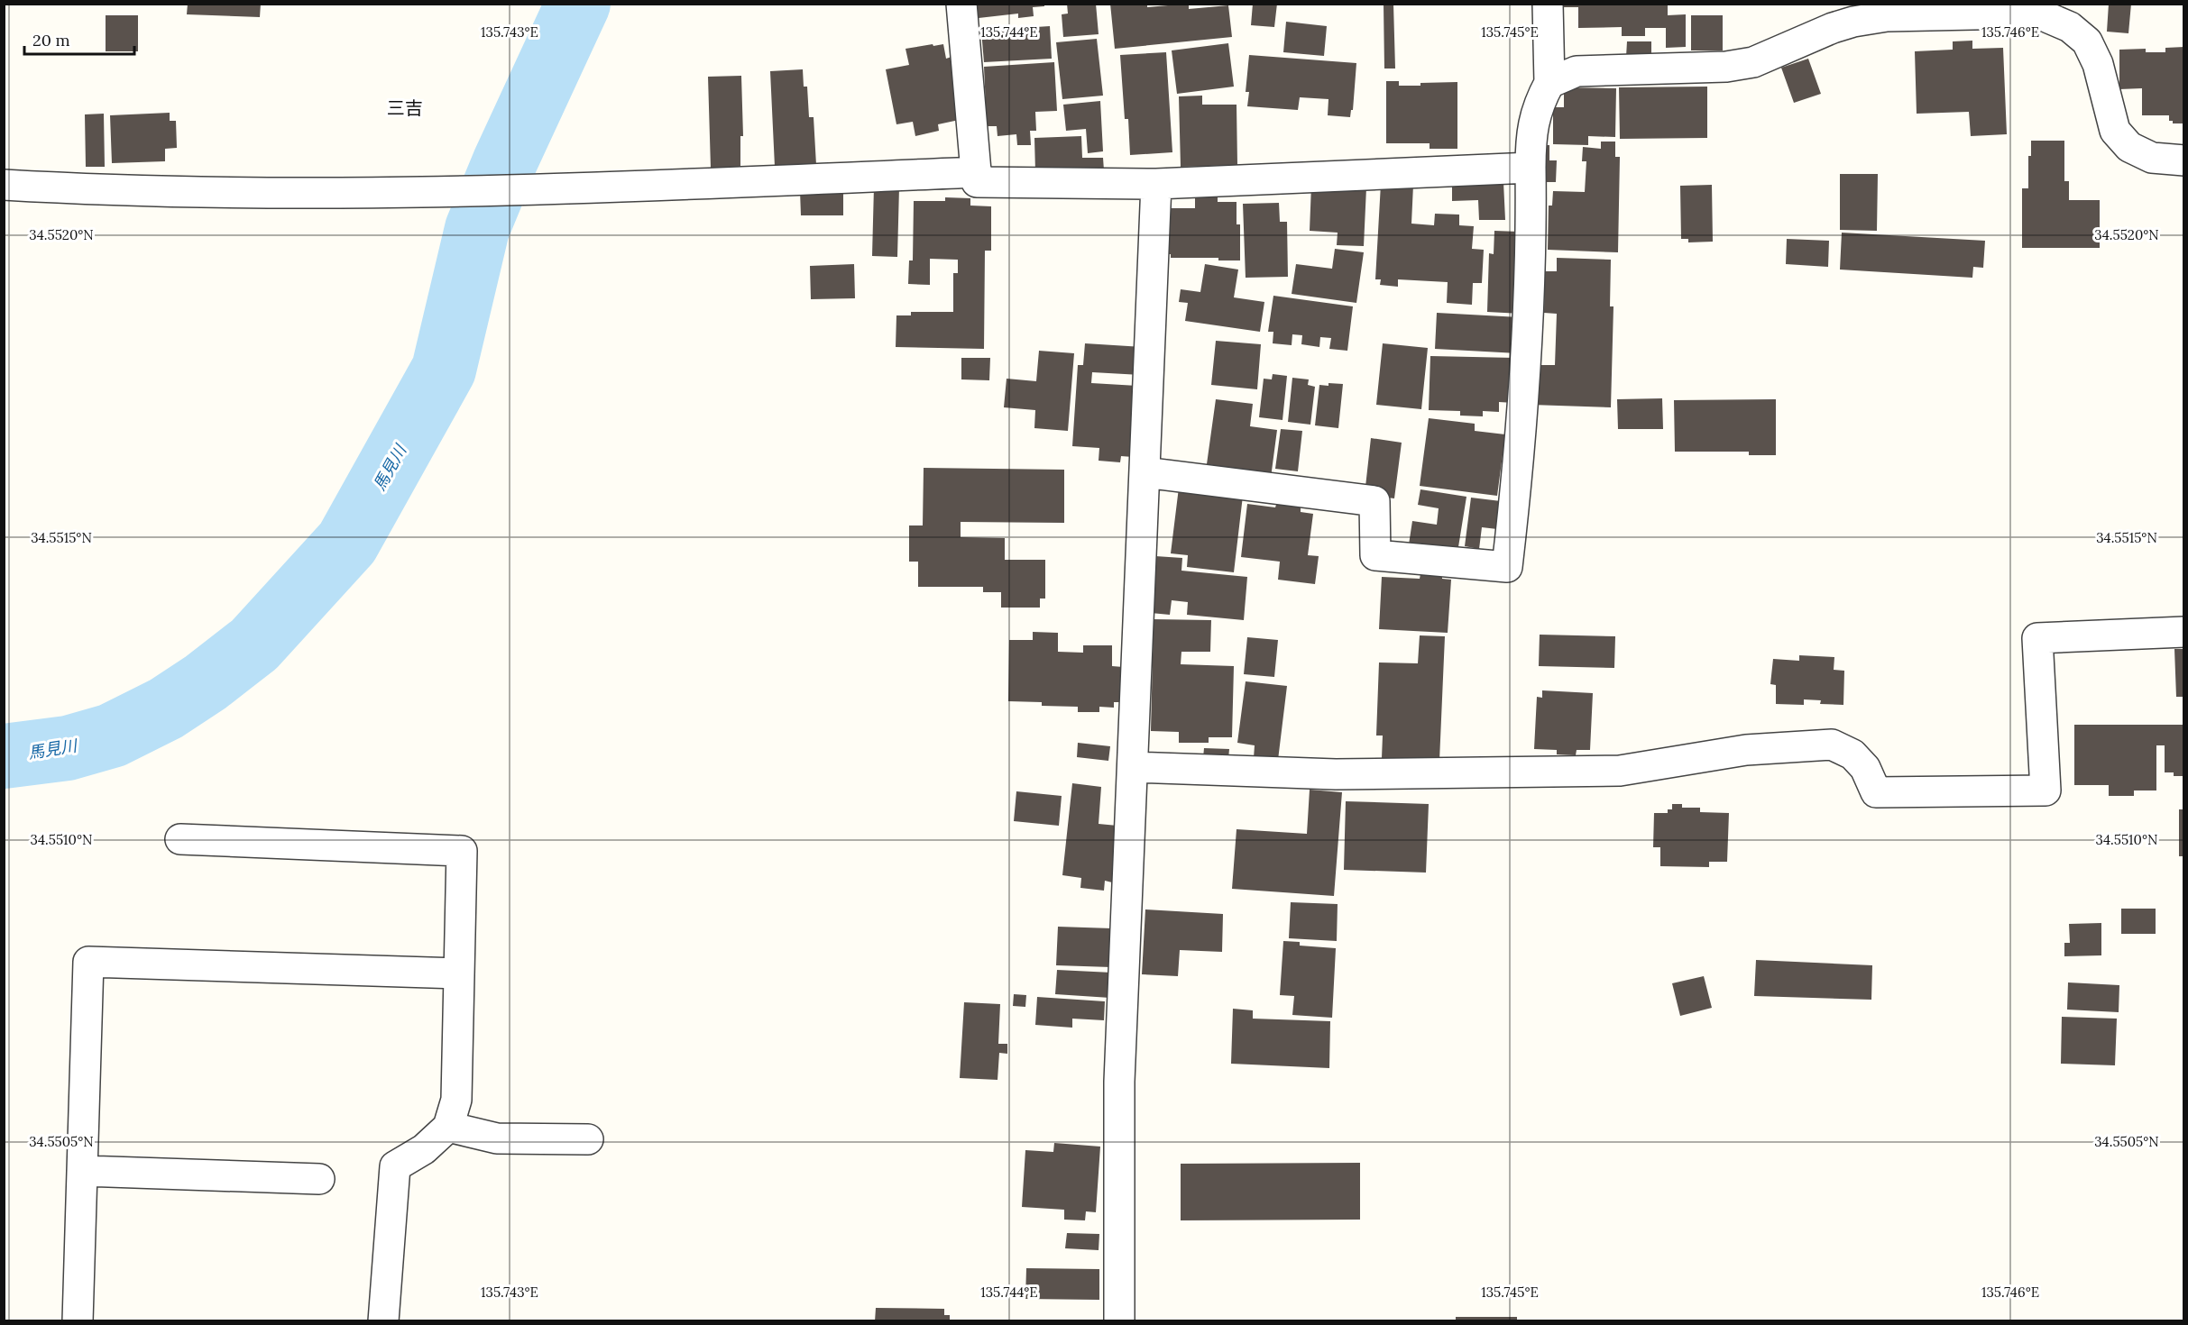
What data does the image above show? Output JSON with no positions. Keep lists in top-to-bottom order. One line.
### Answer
{"districts":["三吉"],"water":["馬見川"],"scale_bar":"20 m","coordinates":["135.743°E","135.744°E","135.745°E","135.746°E","34.5520°N","34.5515°N","34.5510°N","34.5505°N"]}
